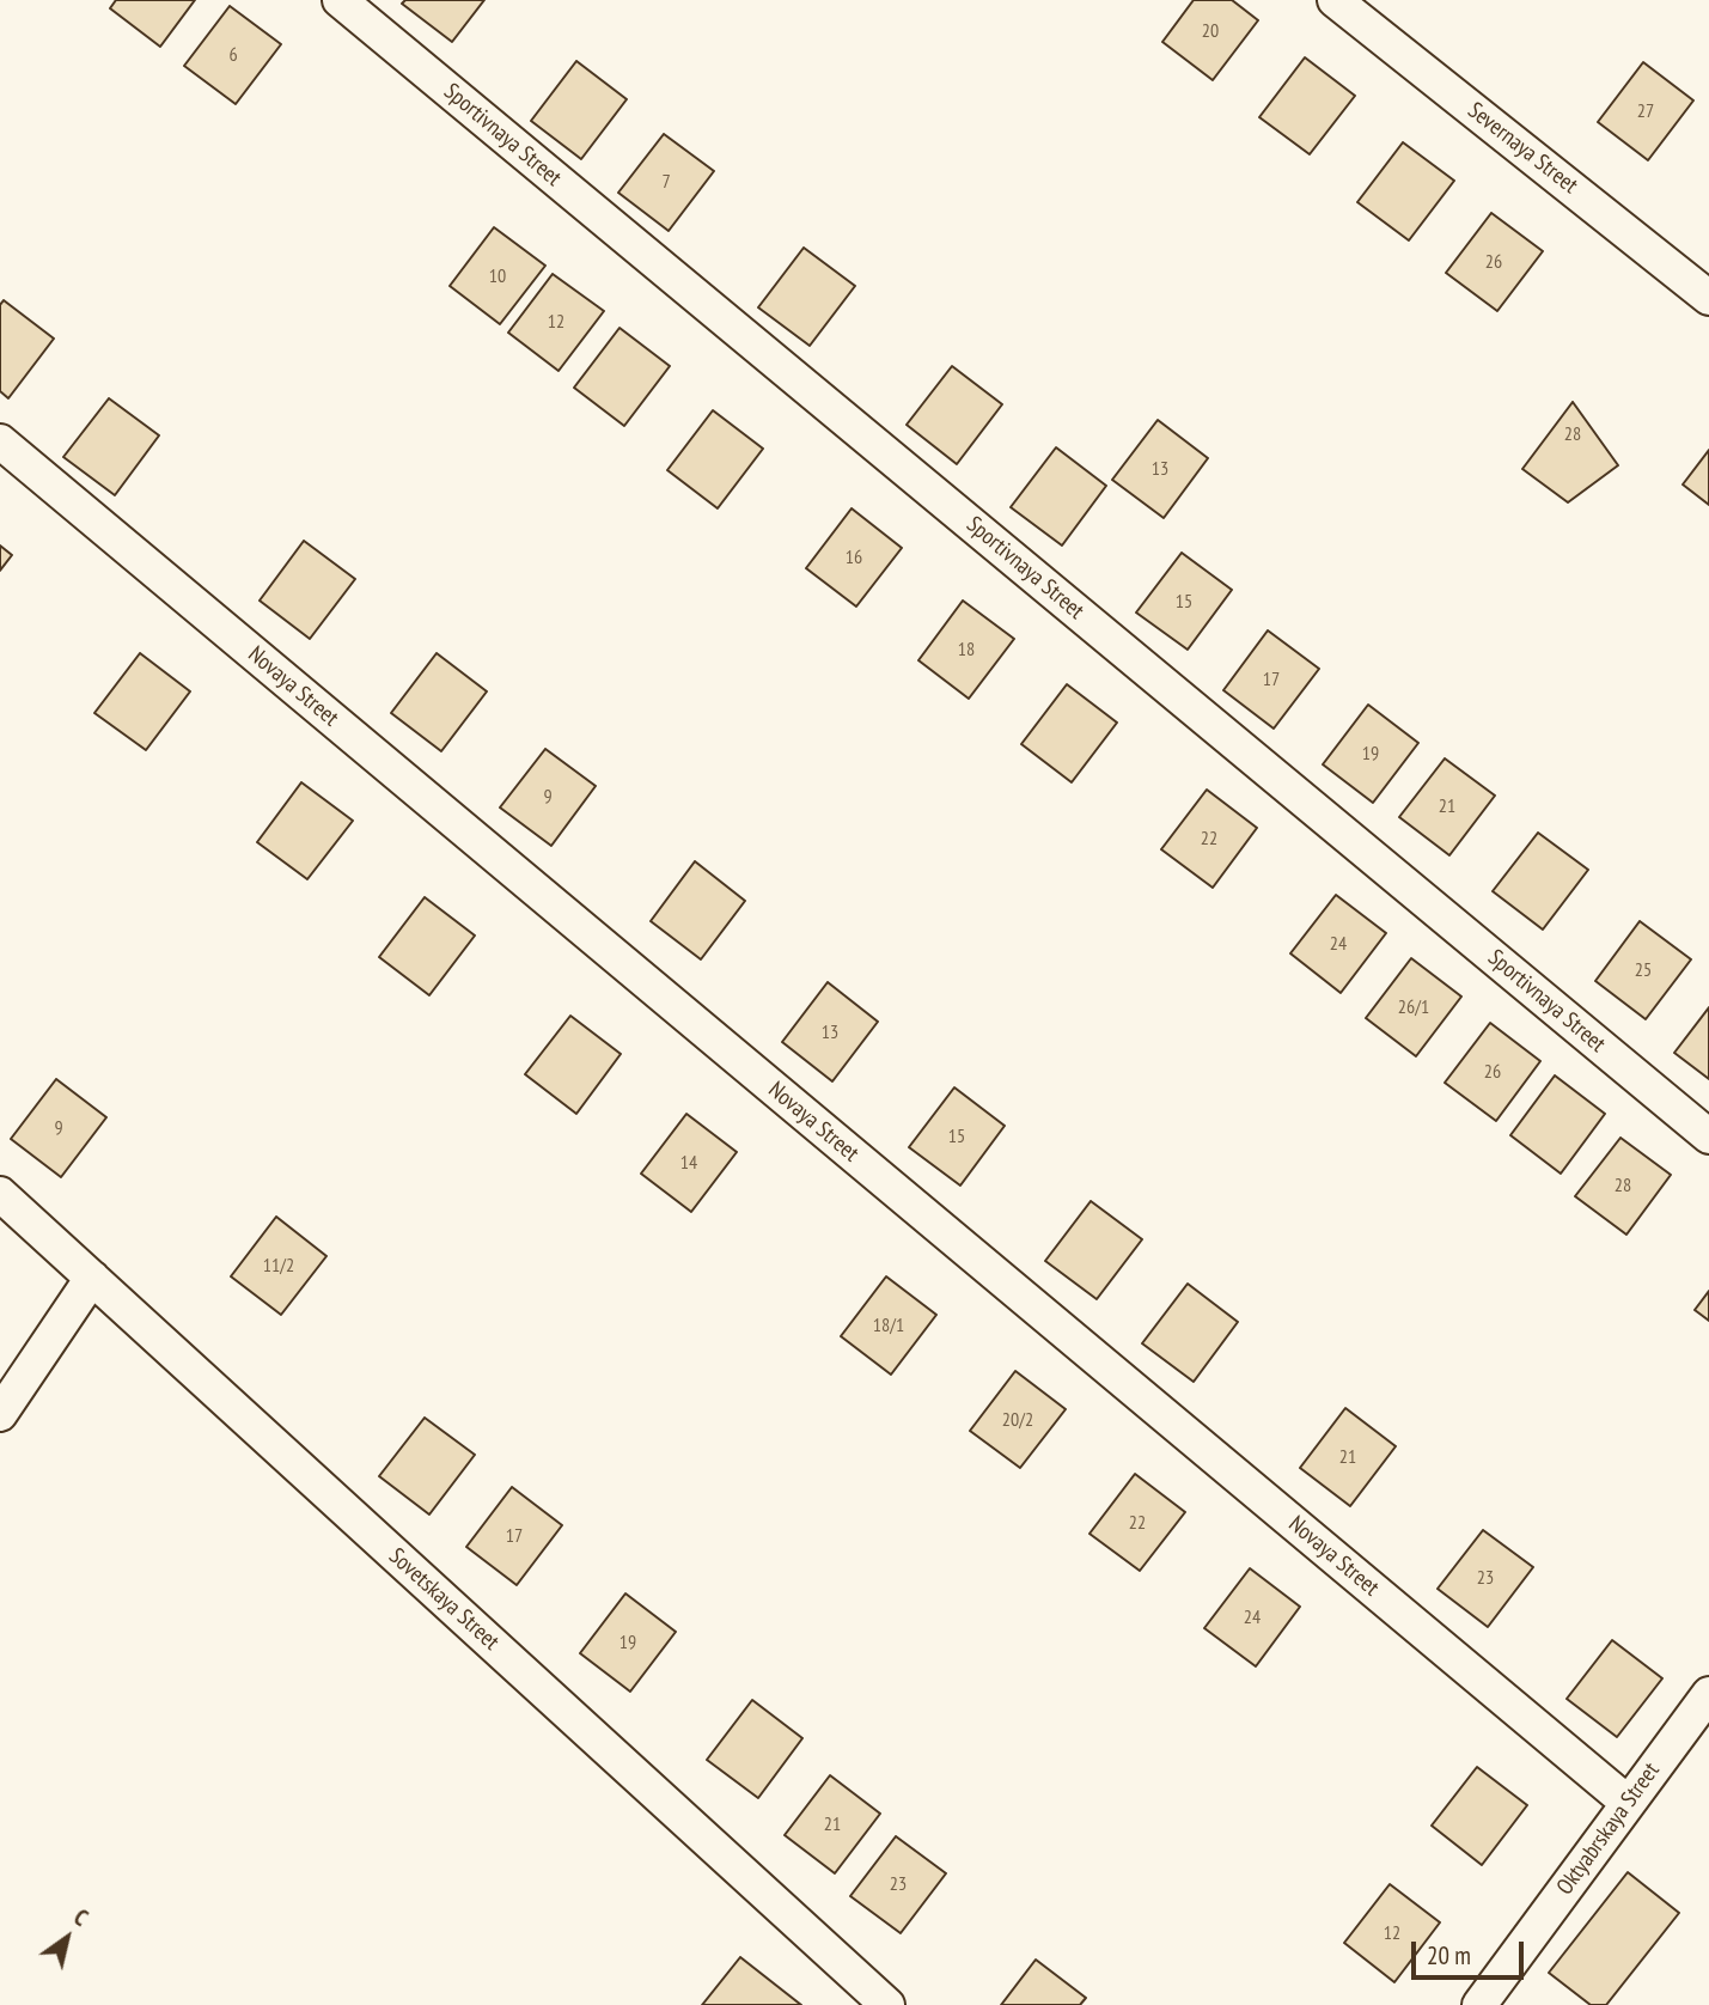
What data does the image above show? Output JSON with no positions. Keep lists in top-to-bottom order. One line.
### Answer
{"streets":{"street":["Sportivnaya Street","Severnaya Street","Novaya Street","Sovetskaya Street","Oktyabrskaya Street"]},"crossings":[["Novaya Street","Oktyabrskaya Street"]],"house_numbers":["20","6","27","7","26","10","12","28","13","16","15","18","17","19","9","21","22","24","25","26/1","13","26","9","15","14","28","11/2","18/1","20/2","21","22","17","23","24","19","21","23","12"],"scale_bar":"20 m","north":"top right"}
